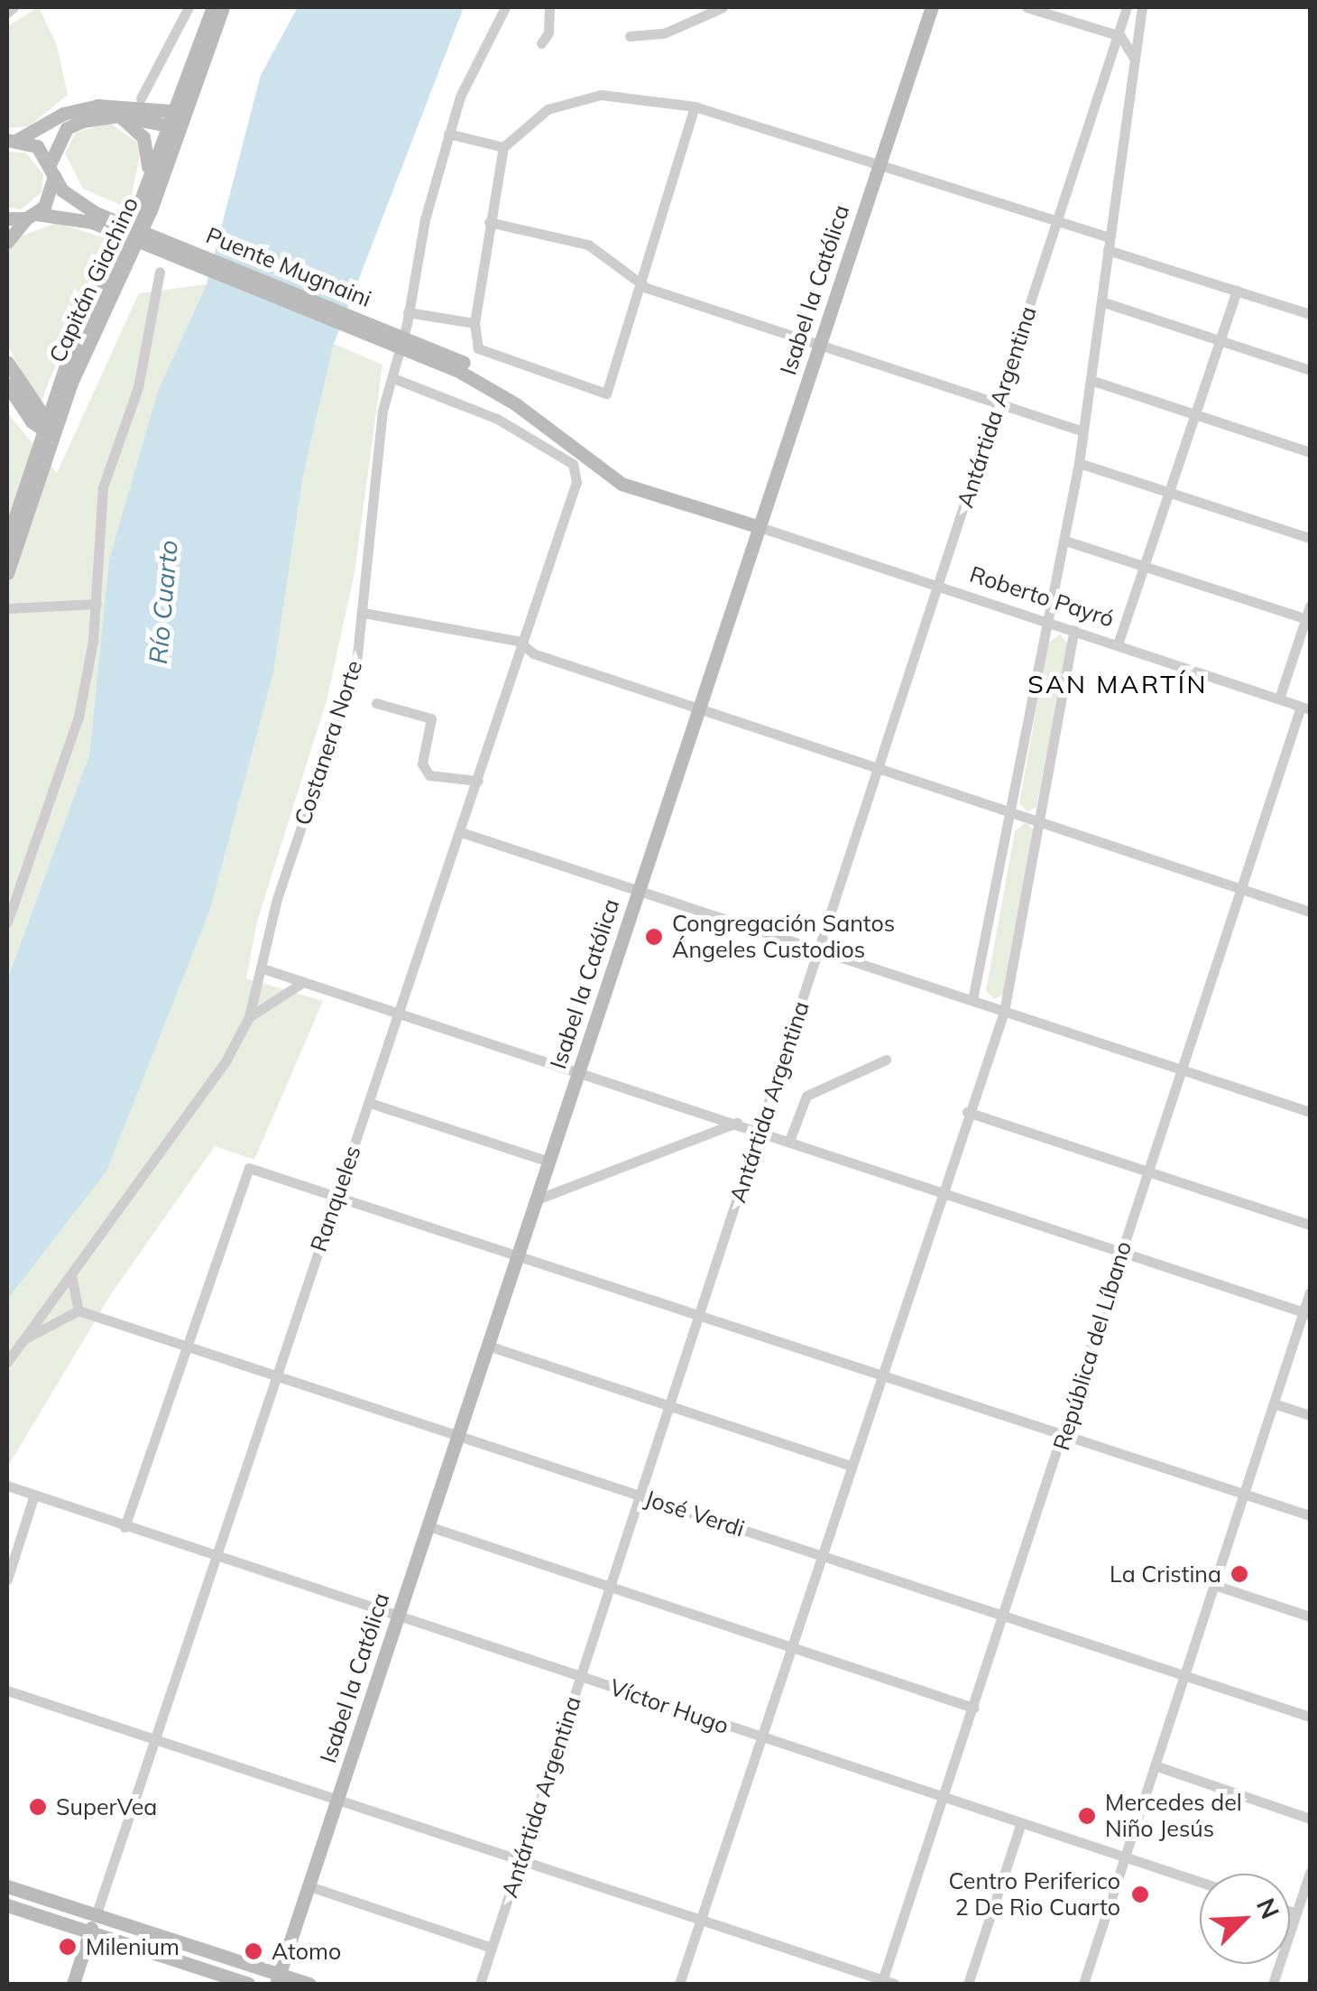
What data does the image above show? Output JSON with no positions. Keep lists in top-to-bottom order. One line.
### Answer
{"streets":{"main road":["Puente Mugnaini","Capitán Giachino","Isabel la Católica","Roberto Payró"],"street":["Antártida Argentina","Costanera Norte","Ranqueles","República del Líbano","José Verdi","Víctor Hugo"]},"crossings":[["Puente Mugnaini","Roberto Payró"],["Isabel la Católica","Roberto Payró"],["Isabel la Católica","José Verdi"],["Isabel la Católica","Víctor Hugo"],["Antártida Argentina","Roberto Payró"],["Antártida Argentina","José Verdi"],["Antártida Argentina","Víctor Hugo"],["Roberto Payró","República del Líbano"],["Costanera Norte","Ranqueles"],["Ranqueles","José Verdi"],["Ranqueles","Víctor Hugo"],["República del Líbano","José Verdi"],["República del Líbano","Víctor Hugo"]],"districts":["SAN MARTÍN"],"water":["Río Cuarto"],"places":["Congregación Santos Ángeles Custodios","La Cristina","SuperVea","Mercedes del Niño Jesús","Centro Periferico 2 De Rio Cuarto","Milenium","Atomo"],"north":"top right"}
